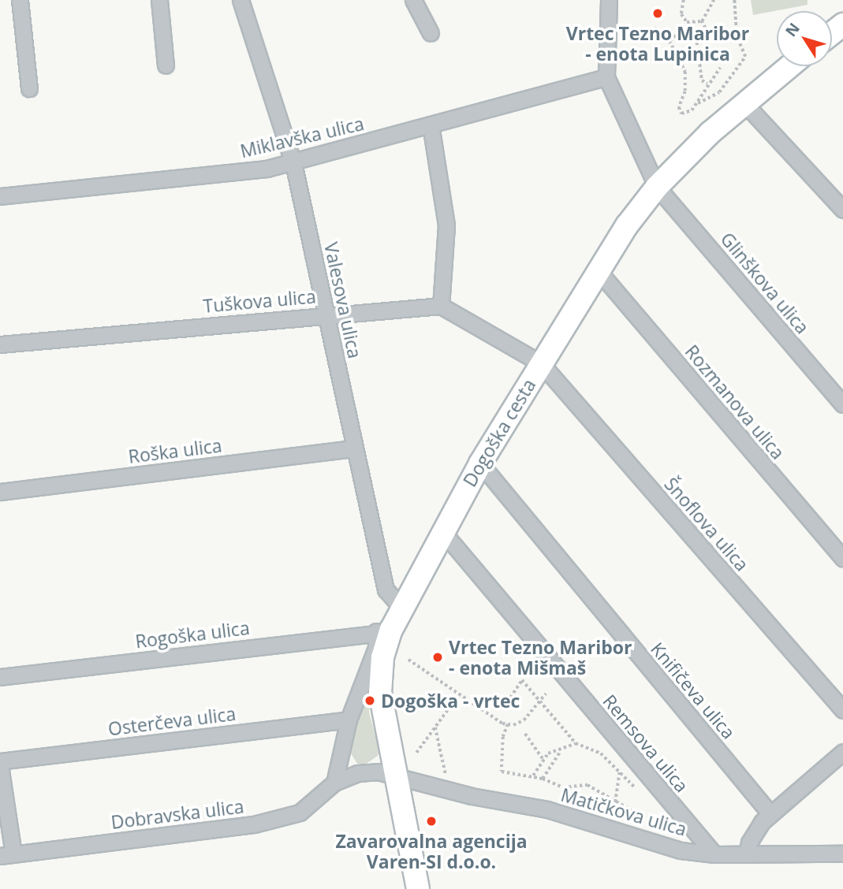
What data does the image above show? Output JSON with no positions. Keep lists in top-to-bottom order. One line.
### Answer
{"streets":{"street":["Miklavška ulica","Glinškova ulica","Valesova ulica","Tuškova ulica","Rozmanova ulica","Dogoška cesta","Roška ulica","Šnoflova ulica","Rogoška ulica","Knifičeva ulica","Osterčeva ulica","Remsova ulica","Matičkova ulica","Dobravska ulica"]},"crossings":[["Miklavška ulica","Glinškova ulica"],["Miklavška ulica","Valesova ulica"],["Glinškova ulica","Dogoška cesta"],["Valesova ulica","Tuškova ulica"],["Valesova ulica","Dogoška cesta"],["Valesova ulica","Roška ulica"],["Rozmanova ulica","Dogoška cesta"],["Dogoška cesta","Šnoflova ulica"],["Dogoška cesta","Rogoška ulica"],["Dogoška cesta","Knifičeva ulica"],["Dogoška cesta","Remsova ulica"],["Dogoška cesta","Matičkova ulica"],["Dogoška cesta","Dobravska ulica"],["Osterčeva ulica","Dobravska ulica"],["Remsova ulica","Matičkova ulica"],["Matičkova ulica","Dobravska ulica"]],"places":["Vrtec Tezno Maribor - enota Lupinica","Vrtec Tezno Maribor - enota Mišmaš","Dogoška - vrtec","Zavarovalna agencija Varen-SI d.o.o."],"north":"top left"}
